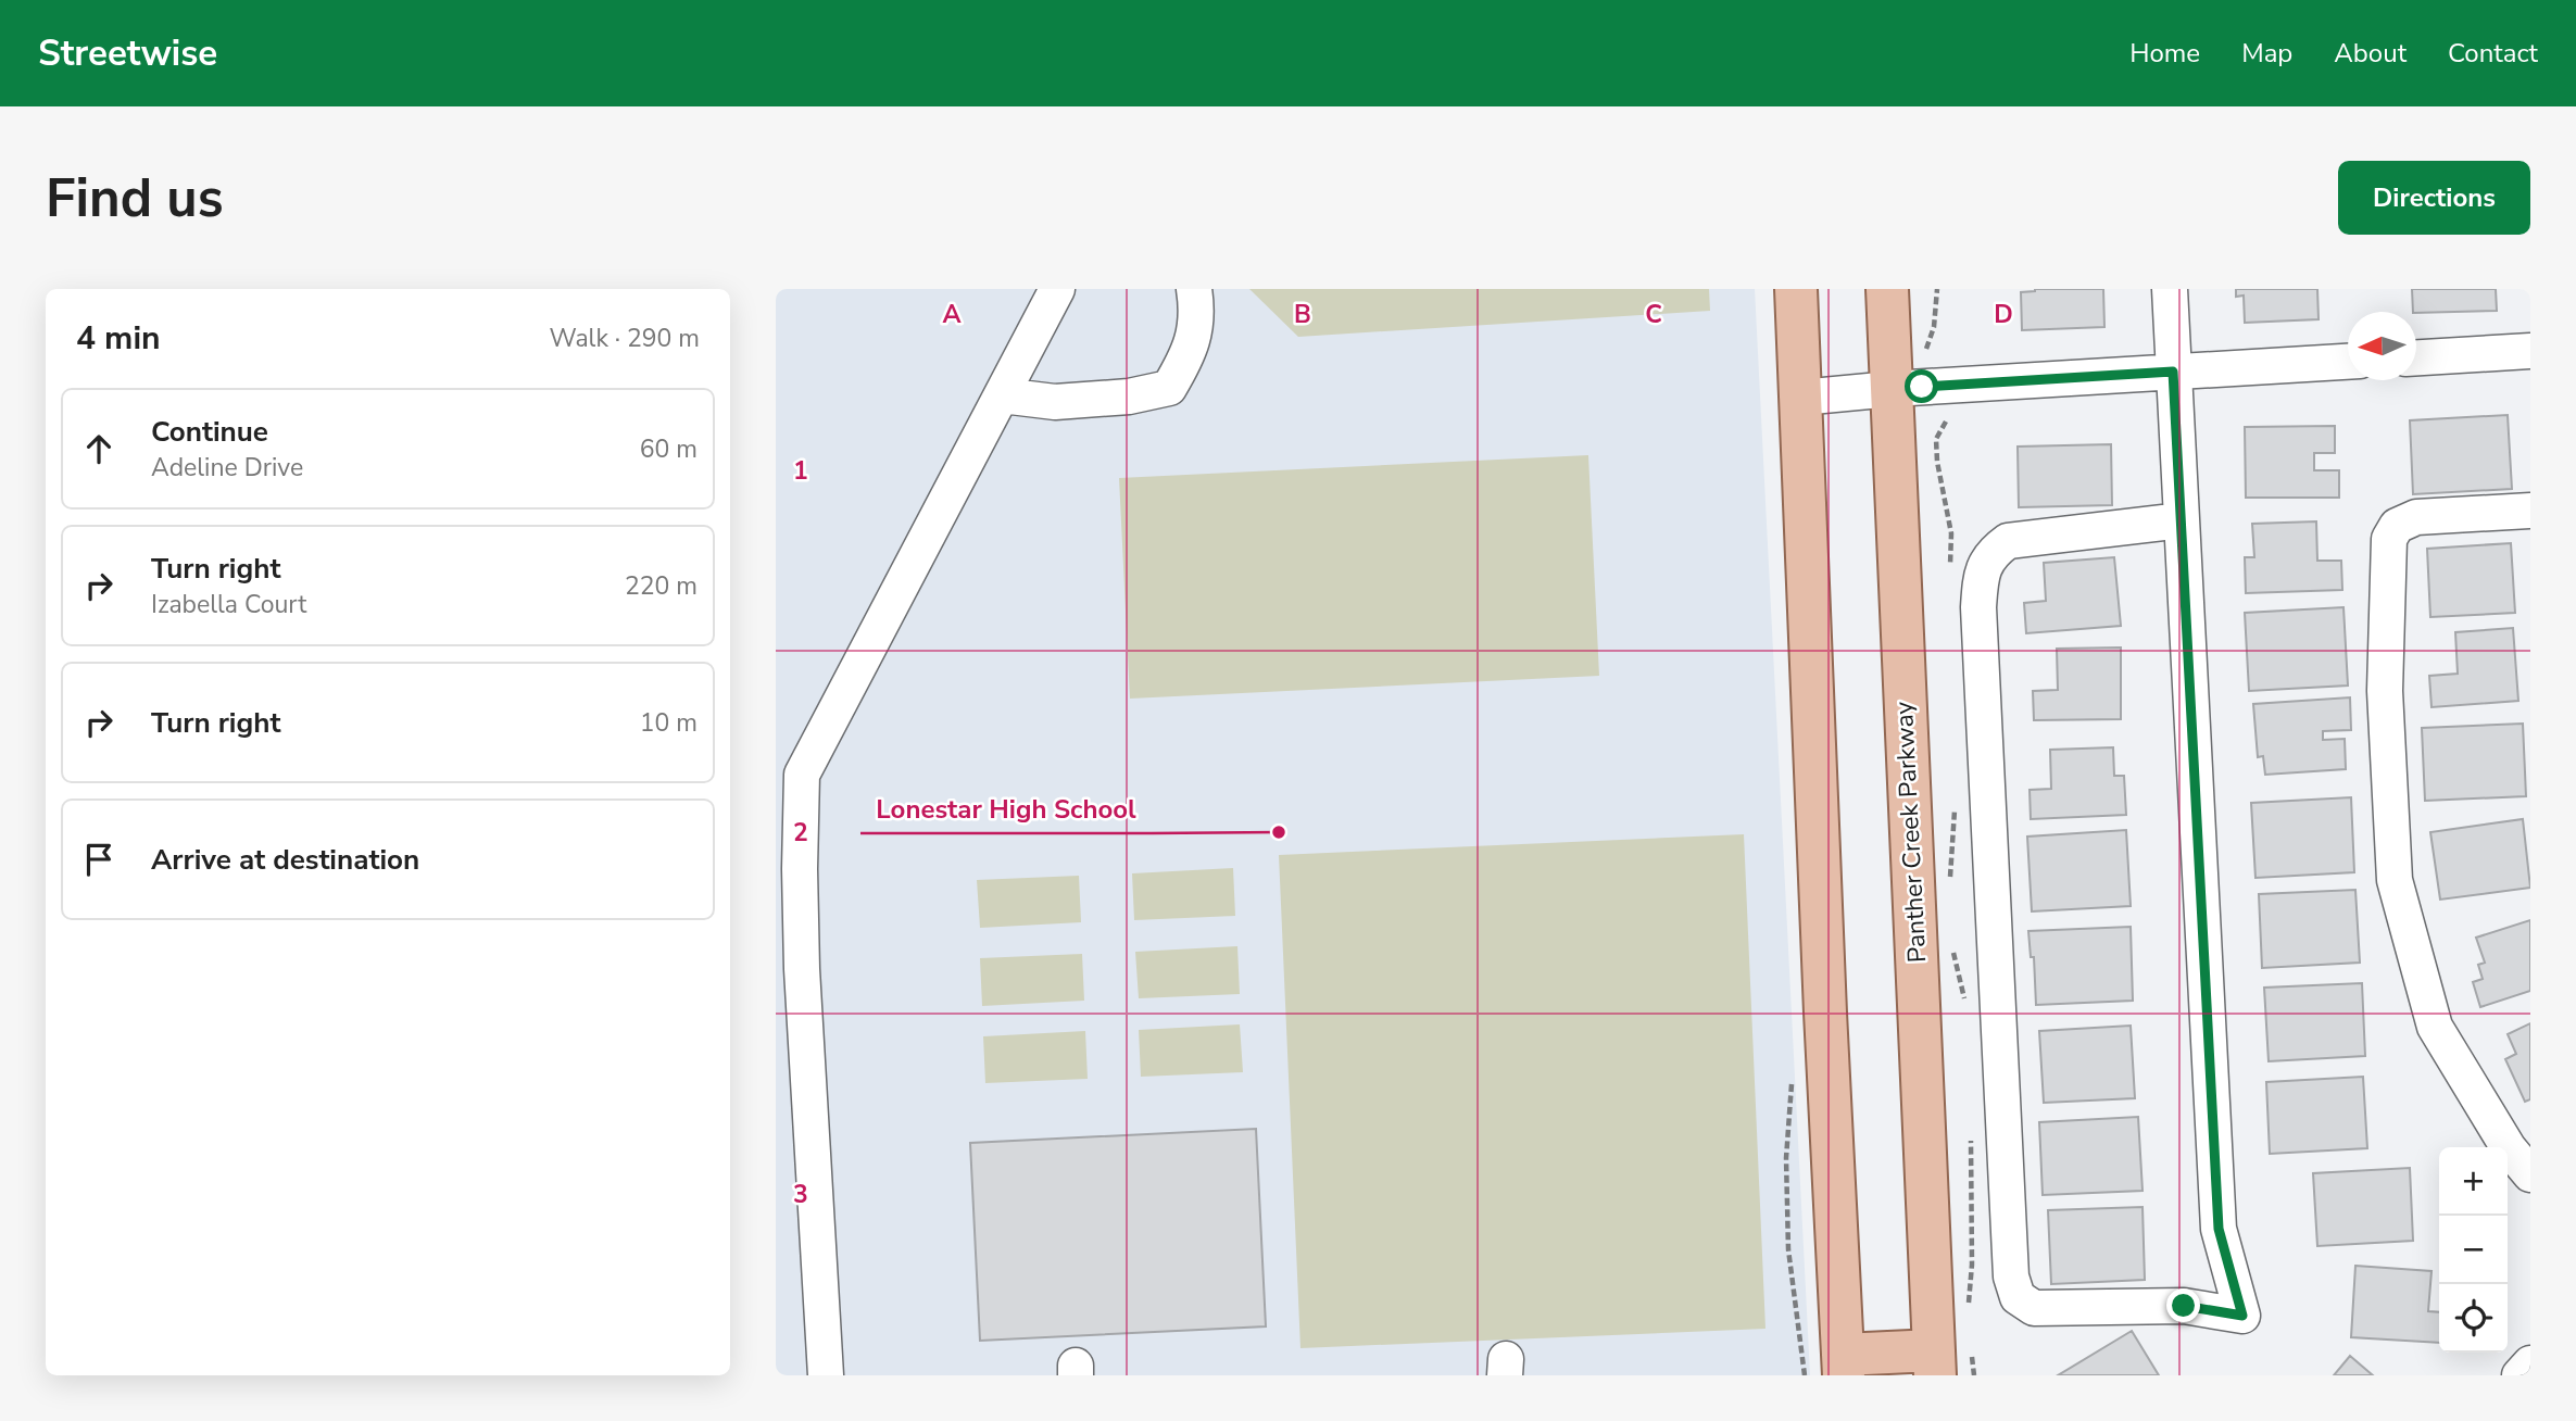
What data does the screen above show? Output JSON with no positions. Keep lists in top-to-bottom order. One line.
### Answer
{"streets":{"main road":["Panther Creek Parkway"]},"places":["Lonestar High School"],"north":"left","page":{"header":"Streetwise","nav":["Home","Map","About","Contact"],"buttons":"Directions","title":"Find us","heading":["4 min","Walk · 290 m"],"list":[["Continue","Adeline Drive","60 m"],["Turn right","Izabella Court","220 m"],["Turn right","10 m"],"Arrive at destination"],"map_buttons":["+","−"]},"grid":{"columns":["A","B","C","D"],"rows":["1","2","3"]}}
